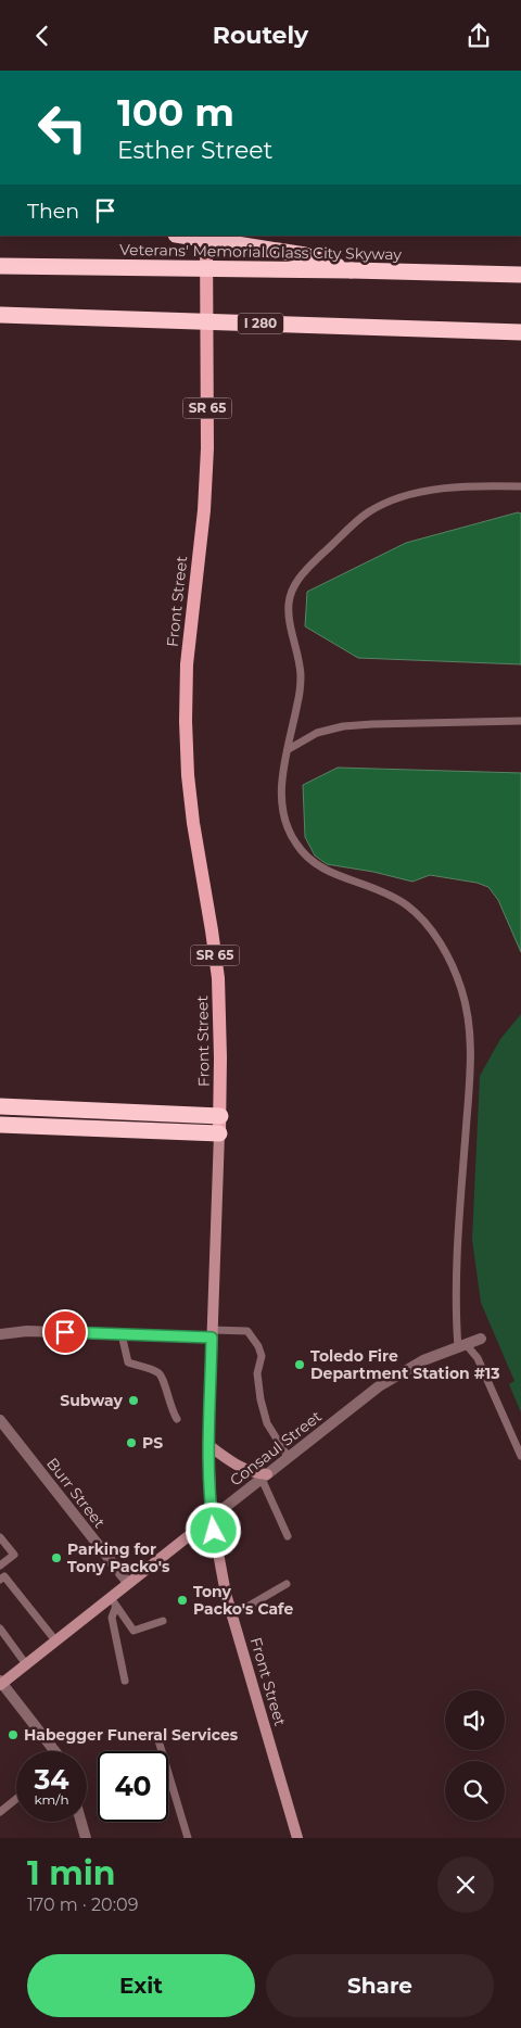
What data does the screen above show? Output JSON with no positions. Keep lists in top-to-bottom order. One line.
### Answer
{"streets":{"highway":["Veterans' Memorial Glass City Skyway","I 280"],"main road":["SR 65","Front Street"],"street":["Consaul Street","Burr Street"]},"crossings":[["Front Street","Consaul Street"],["Consaul Street","Burr Street"]],"places":["Toledo Fire Department Station #13","Subway","PS","Parking for Tony Packo's","Tony Packo's Cafe","Habegger Funeral Services"],"page":{"header":"Routely","turn":["100 m","Esther Street"],"then":"Then","speed":"34 km/h","limit":"40","heading":["1 min","170 m · 20:09"],"buttons":["Exit","Share"]}}
